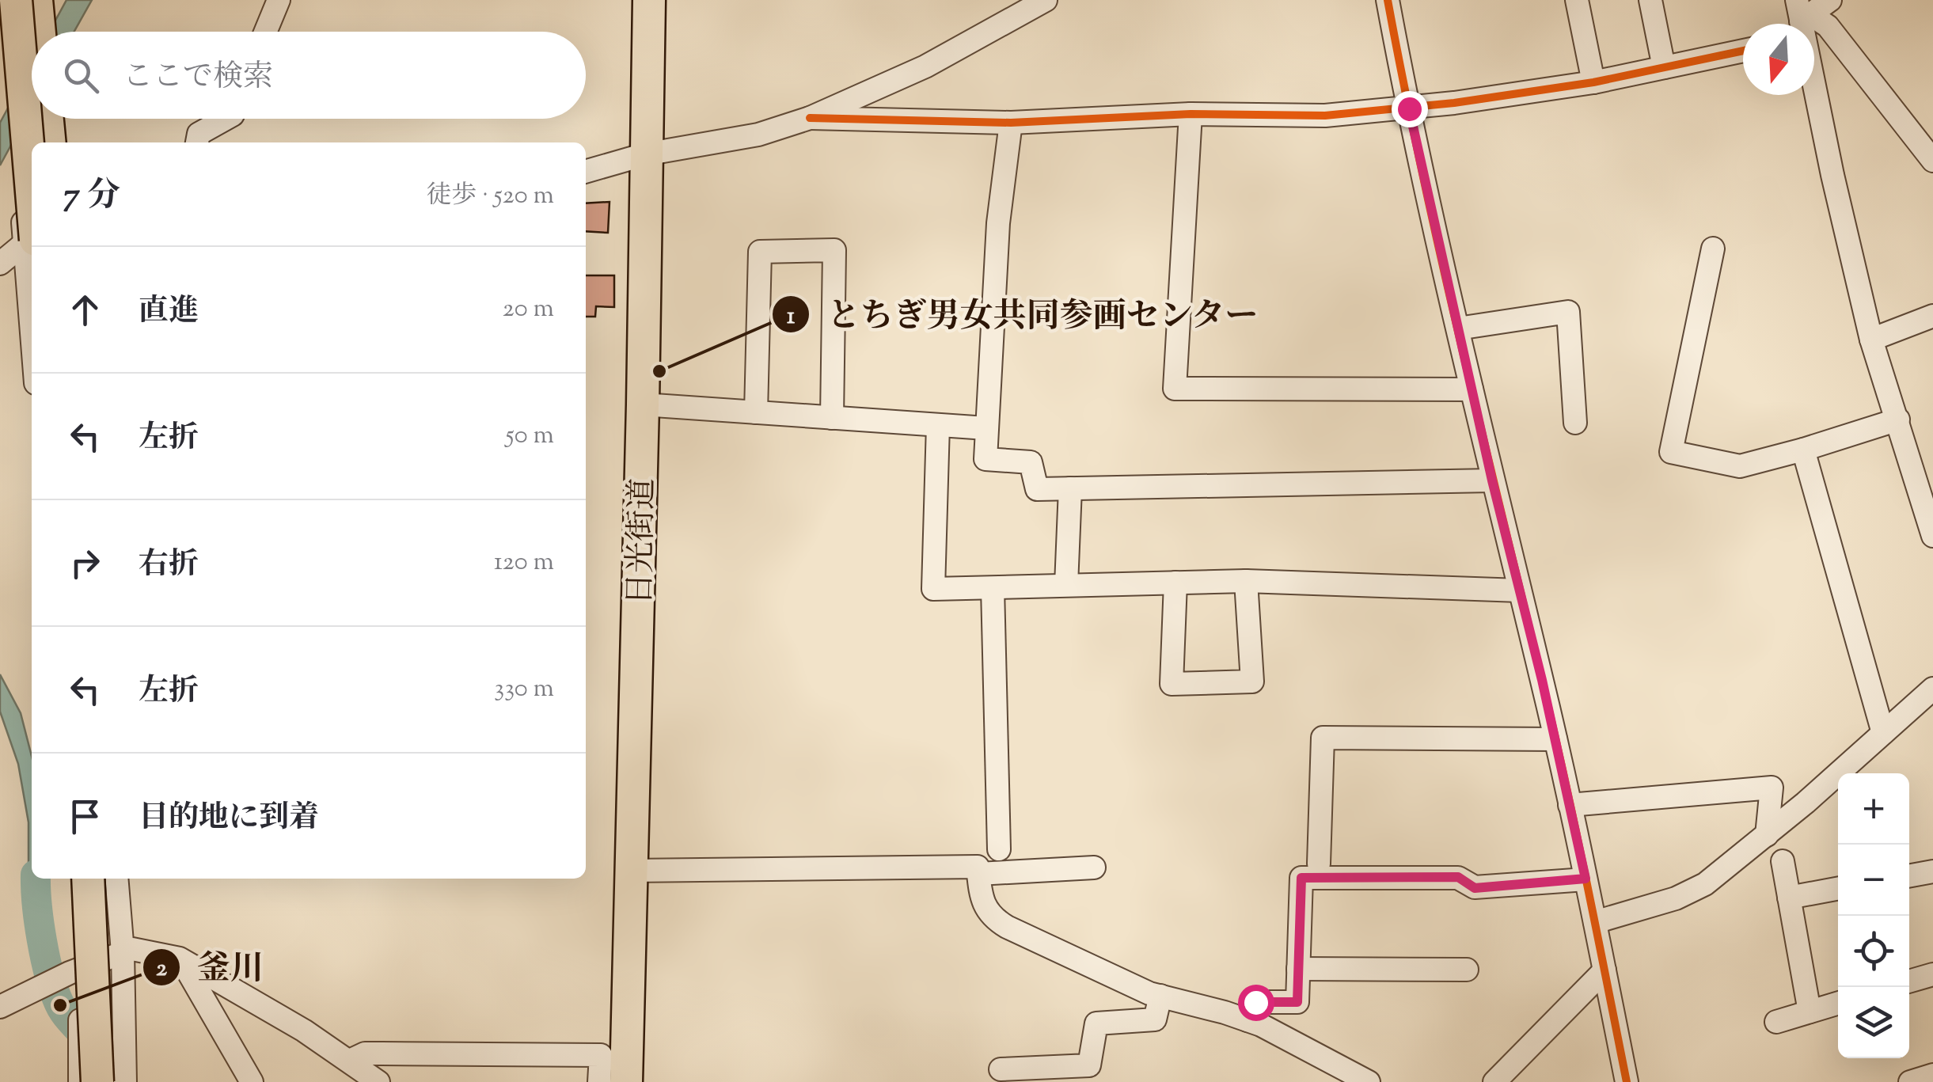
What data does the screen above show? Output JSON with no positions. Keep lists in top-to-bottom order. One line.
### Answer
{"streets":{"highway":["日光街道"]},"places":["とちぎ男女共同参画センター","釜川"],"north":"bottom","page":{"search":"ここで検索","heading":["7 分","徒歩 · 520 m"],"list":[["直進","20 m"],["左折","50 m"],["右折","120 m"],["左折","330 m"],"目的地に到着"],"map_buttons":["+","−"]}}
